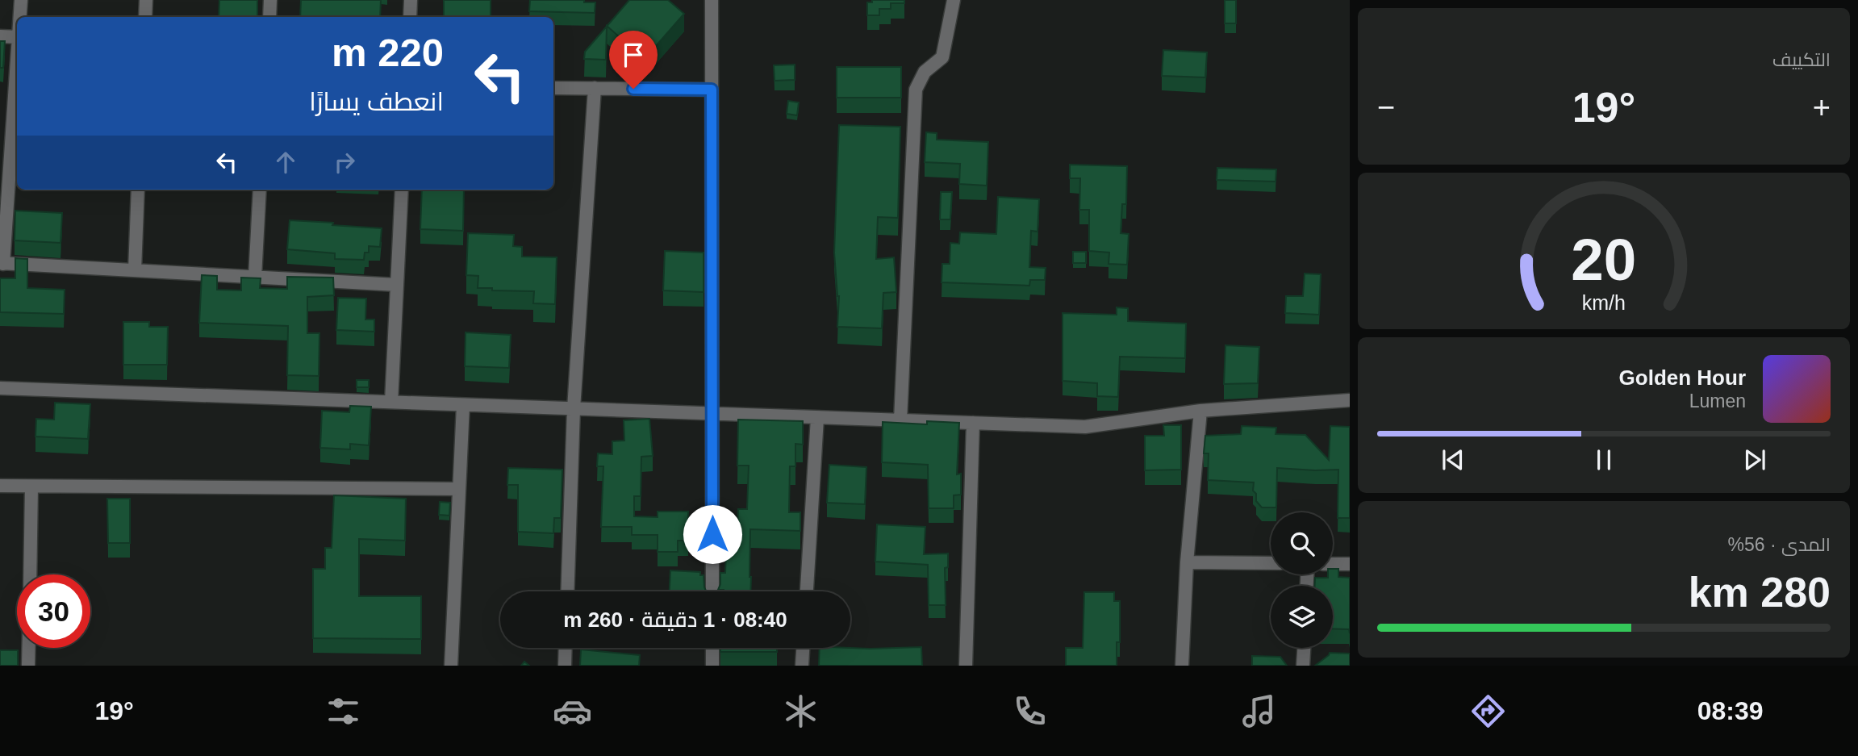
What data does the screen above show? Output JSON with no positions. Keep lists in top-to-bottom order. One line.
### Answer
{"page":{"tile":["التكييف",["المدى · 56%","280 km"]],"turn":["220 m","انعطف يسارًا"],"heat":["−","19°","+"],"song":["Golden Hour","Lumen"],"limit":"30","trip":"08:40 · 1 دقيقة · 260 m","tabs":["08:39","19°"],"gauge":["20","km/h"]}}
